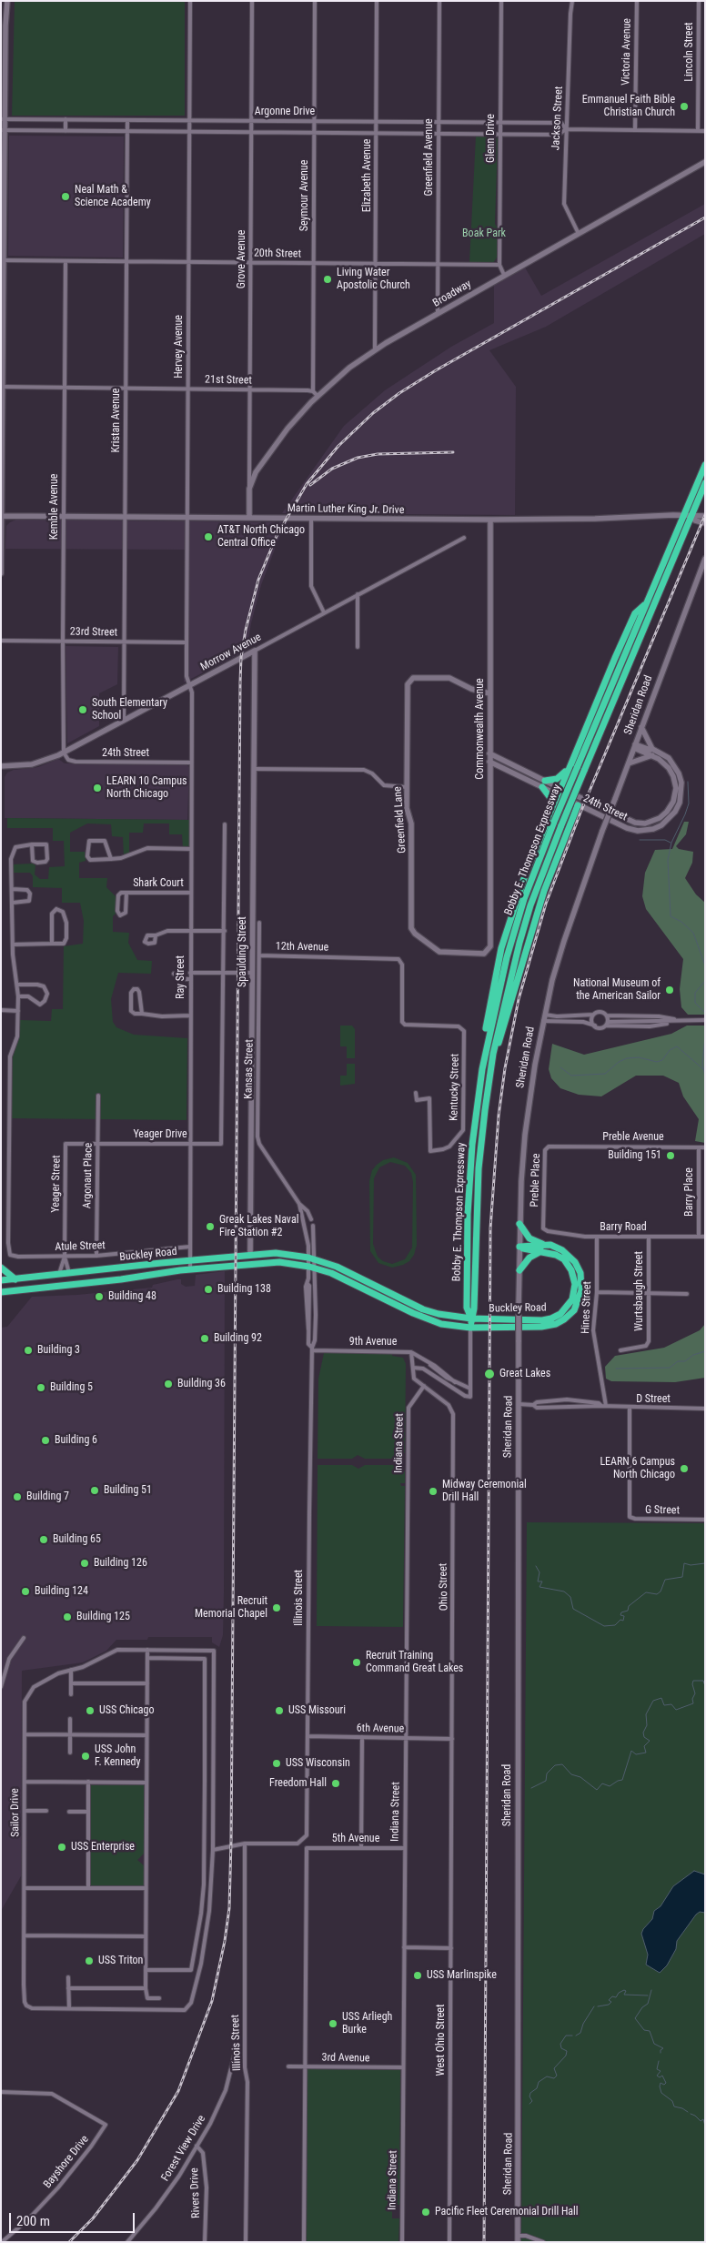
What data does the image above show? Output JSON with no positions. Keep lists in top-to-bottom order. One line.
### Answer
{"streets":{"highway":["Bobby E. Thompson Expressway","Buckley Road"],"street":["Victoria Avenue","Lincoln Street","Argonne Drive","Jackson Street","Glenn Drive","Greenfield Avenue","Elizabeth Avenue","Seymour Avenue","20th Street","Grove Avenue","Broadway","Hervey Avenue","21st Street","Kristan Avenue","Kemble Avenue","Martin Luther King Jr. Drive","23rd Street","Morrow Avenue","Sheridan Road","Commonwealth Avenue","24th Street","Greenfield Lane","Shark Court","12th Avenue","Spaulding Street","Ray Street","Kansas Street","Kentucky Street","Yeager Drive","Preble Avenue","Argonaut Place","Preble Place","Yeager Street","Barry Place","Barry Road","Atule Street","Wurtsbaugh Street","Hines Street","9th Avenue","D Street","Indiana Street","G Street","Ohio Street","Illinois Street","6th Avenue","Sailor Drive","5th Avenue","West Ohio Street","3rd Avenue","Forest View Drive","Bayshore Drive","Rivers Drive"]},"crossings":[["Victoria Avenue","Argonne Drive"],["Lincoln Street","Argonne Drive"],["Argonne Drive","Jackson Street"],["Argonne Drive","Glenn Drive"],["Argonne Drive","Greenfield Avenue"],["Argonne Drive","Elizabeth Avenue"],["Argonne Drive","Seymour Avenue"],["Argonne Drive","Grove Avenue"],["Argonne Drive","Hervey Avenue"],["Argonne Drive","Kristan Avenue"],["Jackson Street","Broadway"],["Glenn Drive","20th Street"],["Glenn Drive","Broadway"],["Greenfield Avenue","20th Street"],["Greenfield Avenue","Broadway"],["Elizabeth Avenue","20th Street"],["Elizabeth Avenue","Broadway"],["Seymour Avenue","20th Street"],["Seymour Avenue","21st Street"],["20th Street","Grove Avenue"],["20th Street","Hervey Avenue"],["20th Street","Kristan Avenue"],["20th Street","Kemble Avenue"],["Grove Avenue","Broadway"],["Grove Avenue","21st Street"],["Grove Avenue","Martin Luther King Jr. Drive"],["Hervey Avenue","21st Street"],["Hervey Avenue","Martin Luther King Jr. Drive"],["Hervey Avenue","23rd Street"],["Hervey Avenue","Morrow Avenue"],["Hervey Avenue","Ray Street"],["21st Street","Kristan Avenue"],["21st Street","Kemble Avenue"],["Kristan Avenue","Martin Luther King Jr. Drive"],["Kristan Avenue","23rd Street"],["Kristan Avenue","Morrow Avenue"],["Kemble Avenue","Martin Luther King Jr. Drive"],["Kemble Avenue","23rd Street"],["Kemble Avenue","Morrow Avenue"],["Kemble Avenue","24th Street"],["Martin Luther King Jr. Drive","Commonwealth Avenue"],["Martin Luther King Jr. Drive","Bobby E. Thompson Expressway"],["Morrow Avenue","24th Street"],["Morrow Avenue","Spaulding Street"],["Morrow Avenue","Ray Street"],["Sheridan Road","24th Street"],["Sheridan Road","Buckley Road"],["Sheridan Road","D Street"],["Commonwealth Avenue","24th Street"],["Commonwealth Avenue","Greenfield Lane"],["24th Street","Ray Street"],["Bobby E. Thompson Expressway","Buckley Road"],["Shark Court","Ray Street"],["12th Avenue","Kansas Street"],["12th Avenue","Kentucky Street"],["Spaulding Street","Buckley Road"],["Ray Street","Yeager Drive"],["Ray Street","Atule Street"],["Ray Street","Buckley Road"],["Kansas Street","Buckley Road"],["Kansas Street","Illinois Street"],["Yeager Drive","Argonaut Place"],["Yeager Drive","Yeager Street"],["Preble Avenue","Preble Place"],["Preble Avenue","Barry Place"],["Argonaut Place","Yeager Street"],["Argonaut Place","Atule Street"],["Preble Place","Barry Road"],["Yeager Street","Atule Street"],["Barry Place","Barry Road"],["Barry Road","Wurtsbaugh Street"],["Barry Road","Hines Street"],["Buckley Road","Illinois Street"],["Hines Street","D Street"],["9th Avenue","Ohio Street"],["9th Avenue","Illinois Street"],["D Street","G Street"],["Indiana Street","Ohio Street"],["Indiana Street","6th Avenue"],["Indiana Street","5th Avenue"],["Indiana Street","3rd Avenue"],["Ohio Street","6th Avenue"],["Ohio Street","West Ohio Street"],["Illinois Street","6th Avenue"],["5th Avenue","3rd Avenue"],["Forest View Drive","Rivers Drive"]],"parks":["Boak Park"],"places":["Emmanuel Faith Bible Christian Church","Neal Math & Science Academy","Living Water Apostolic Church","AT&T North Chicago Central Office","South Elementary School","LEARN 10 Campus North Chicago","National Museum of the American Sailor","Building 151","Greak Lakes Naval Fire Station #2","Building 138","Building 48","Building 92","Building 3","Great Lakes","Building 36","Building 5","Building 6","LEARN 6 Campus North Chicago","Building 51","Midway Ceremonial Drill Hall","Building 7","Building 65","Building 126","Building 124","Recruit Memorial Chapel","Building 125","Recruit Training Command Great Lakes","USS Chicago","USS Missouri","USS John F. Kennedy","USS Wisconsin","Freedom Hall","USS Enterprise","USS Triton","USS Marlinspike","USS Arliegh Burke","Pacific Fleet Ceremonial Drill Hall"],"scale_bar":"200 m"}
